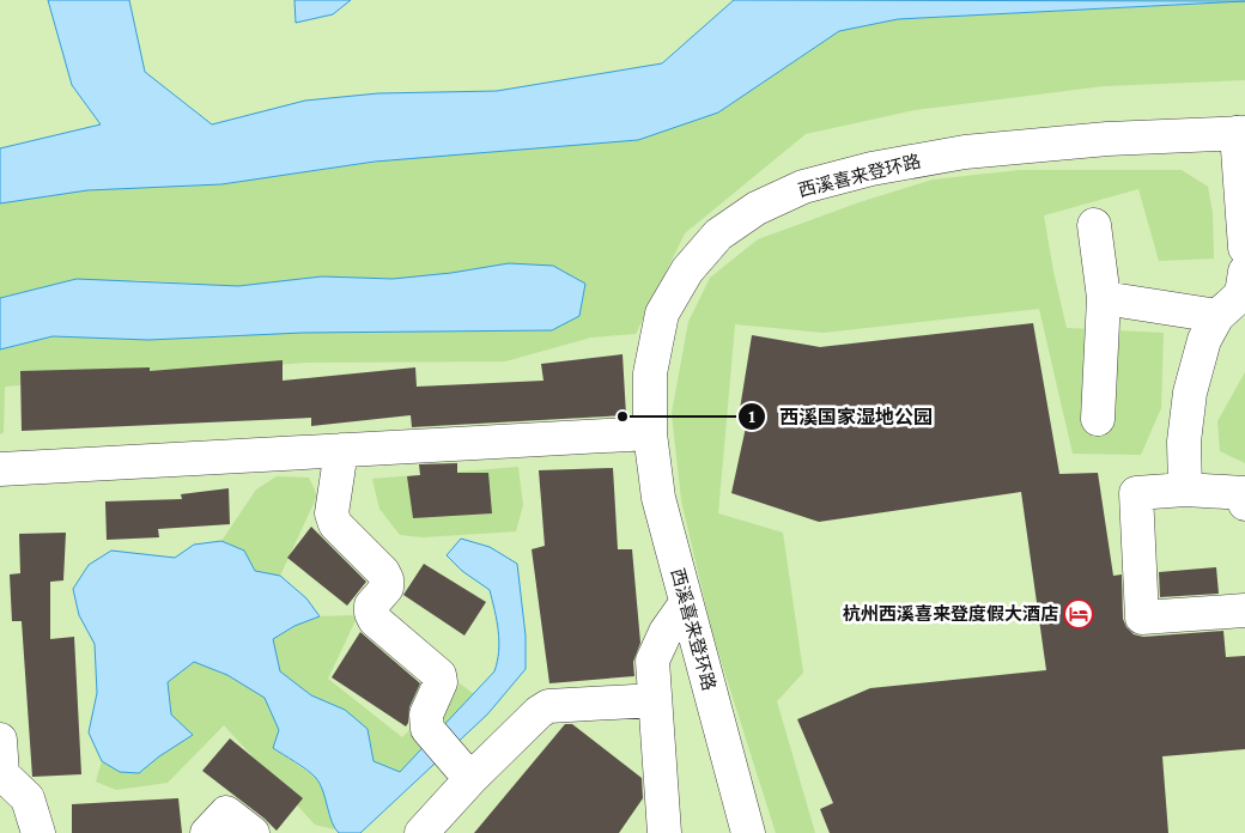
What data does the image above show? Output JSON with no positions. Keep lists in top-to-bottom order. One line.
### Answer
{"streets":{"street":["西溪喜来登环路"]},"places":{"other":["西溪国家湿地公园"],"hotel":["杭州西溪喜来登度假大酒店"]}}
